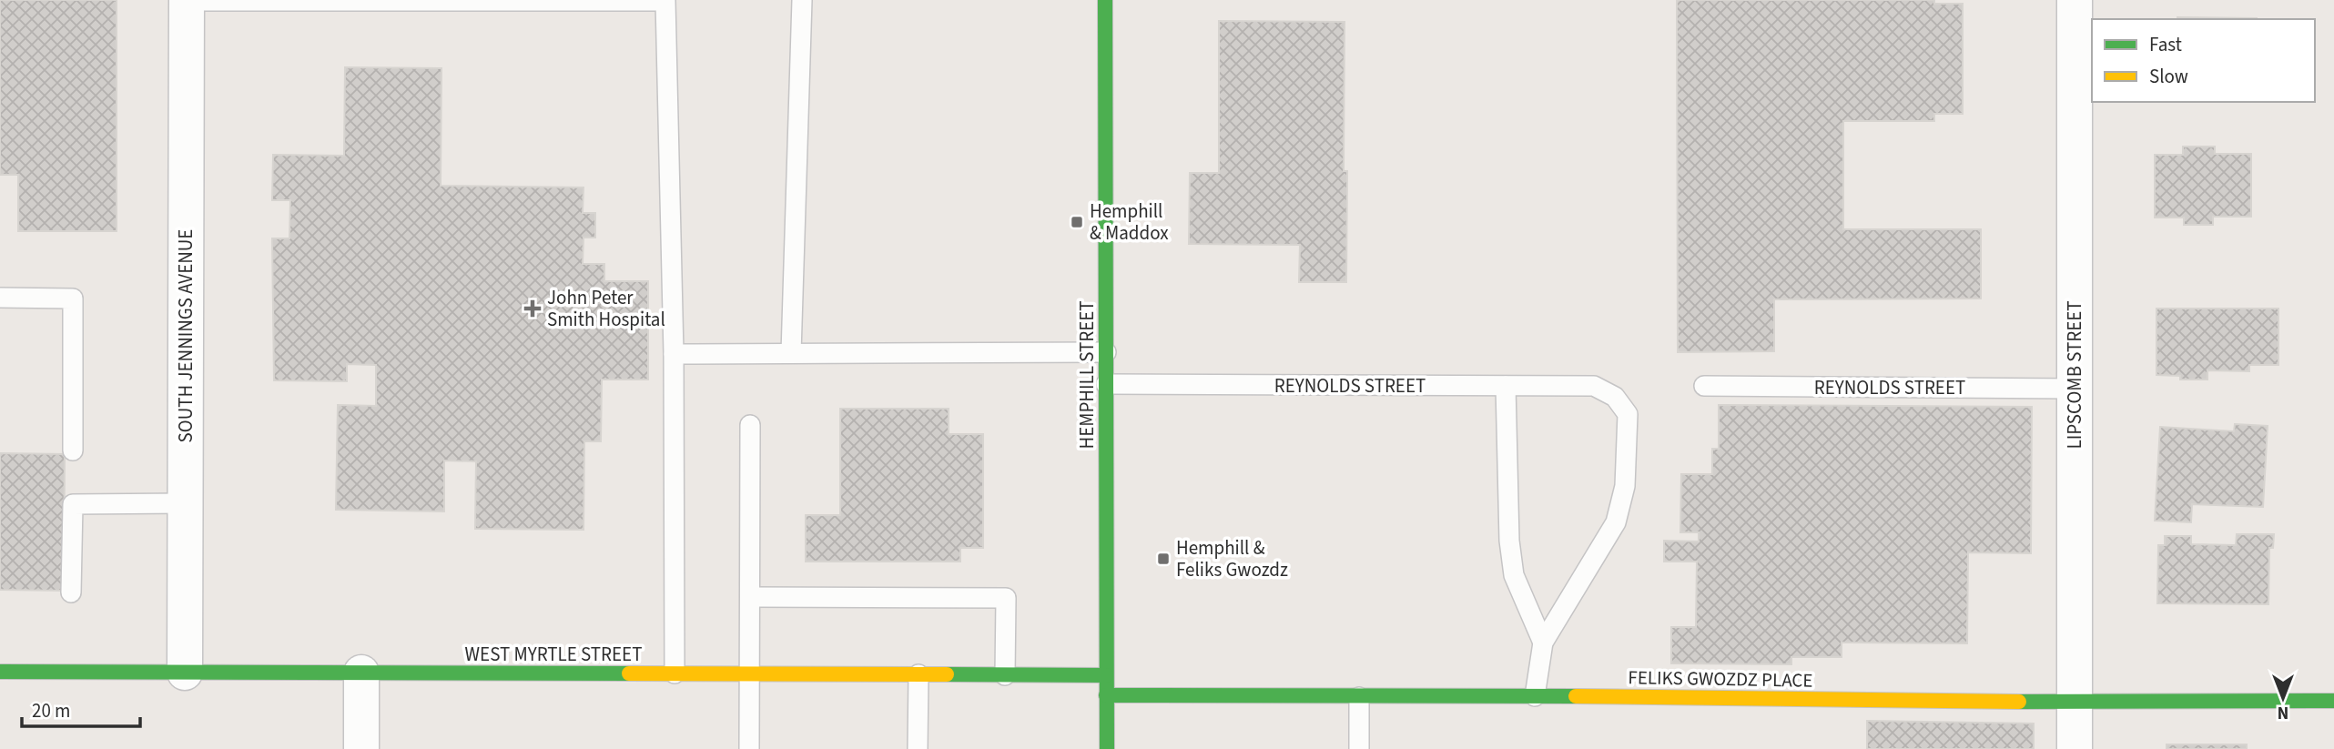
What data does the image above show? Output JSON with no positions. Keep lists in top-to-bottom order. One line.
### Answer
{"streets":{"street":["SOUTH JENNINGS AVENUE","HEMPHILL STREET","LIPSCOMB STREET","WEST MYRTLE STREET","FELIKS GWOZDZ PLACE"],"lane":["REYNOLDS STREET"]},"crossings":[["SOUTH JENNINGS AVENUE","WEST MYRTLE STREET"],["HEMPHILL STREET","REYNOLDS STREET"],["HEMPHILL STREET","WEST MYRTLE STREET"],["HEMPHILL STREET","FELIKS GWOZDZ PLACE"],["LIPSCOMB STREET","REYNOLDS STREET"],["LIPSCOMB STREET","FELIKS GWOZDZ PLACE"]],"places":{"transit":["Hemphill & Maddox","Hemphill & Feliks Gwozdz"],"health":["John Peter Smith Hospital"]},"legend":["Fast","Slow"],"scale_bar":"20 m","north":"bottom"}
